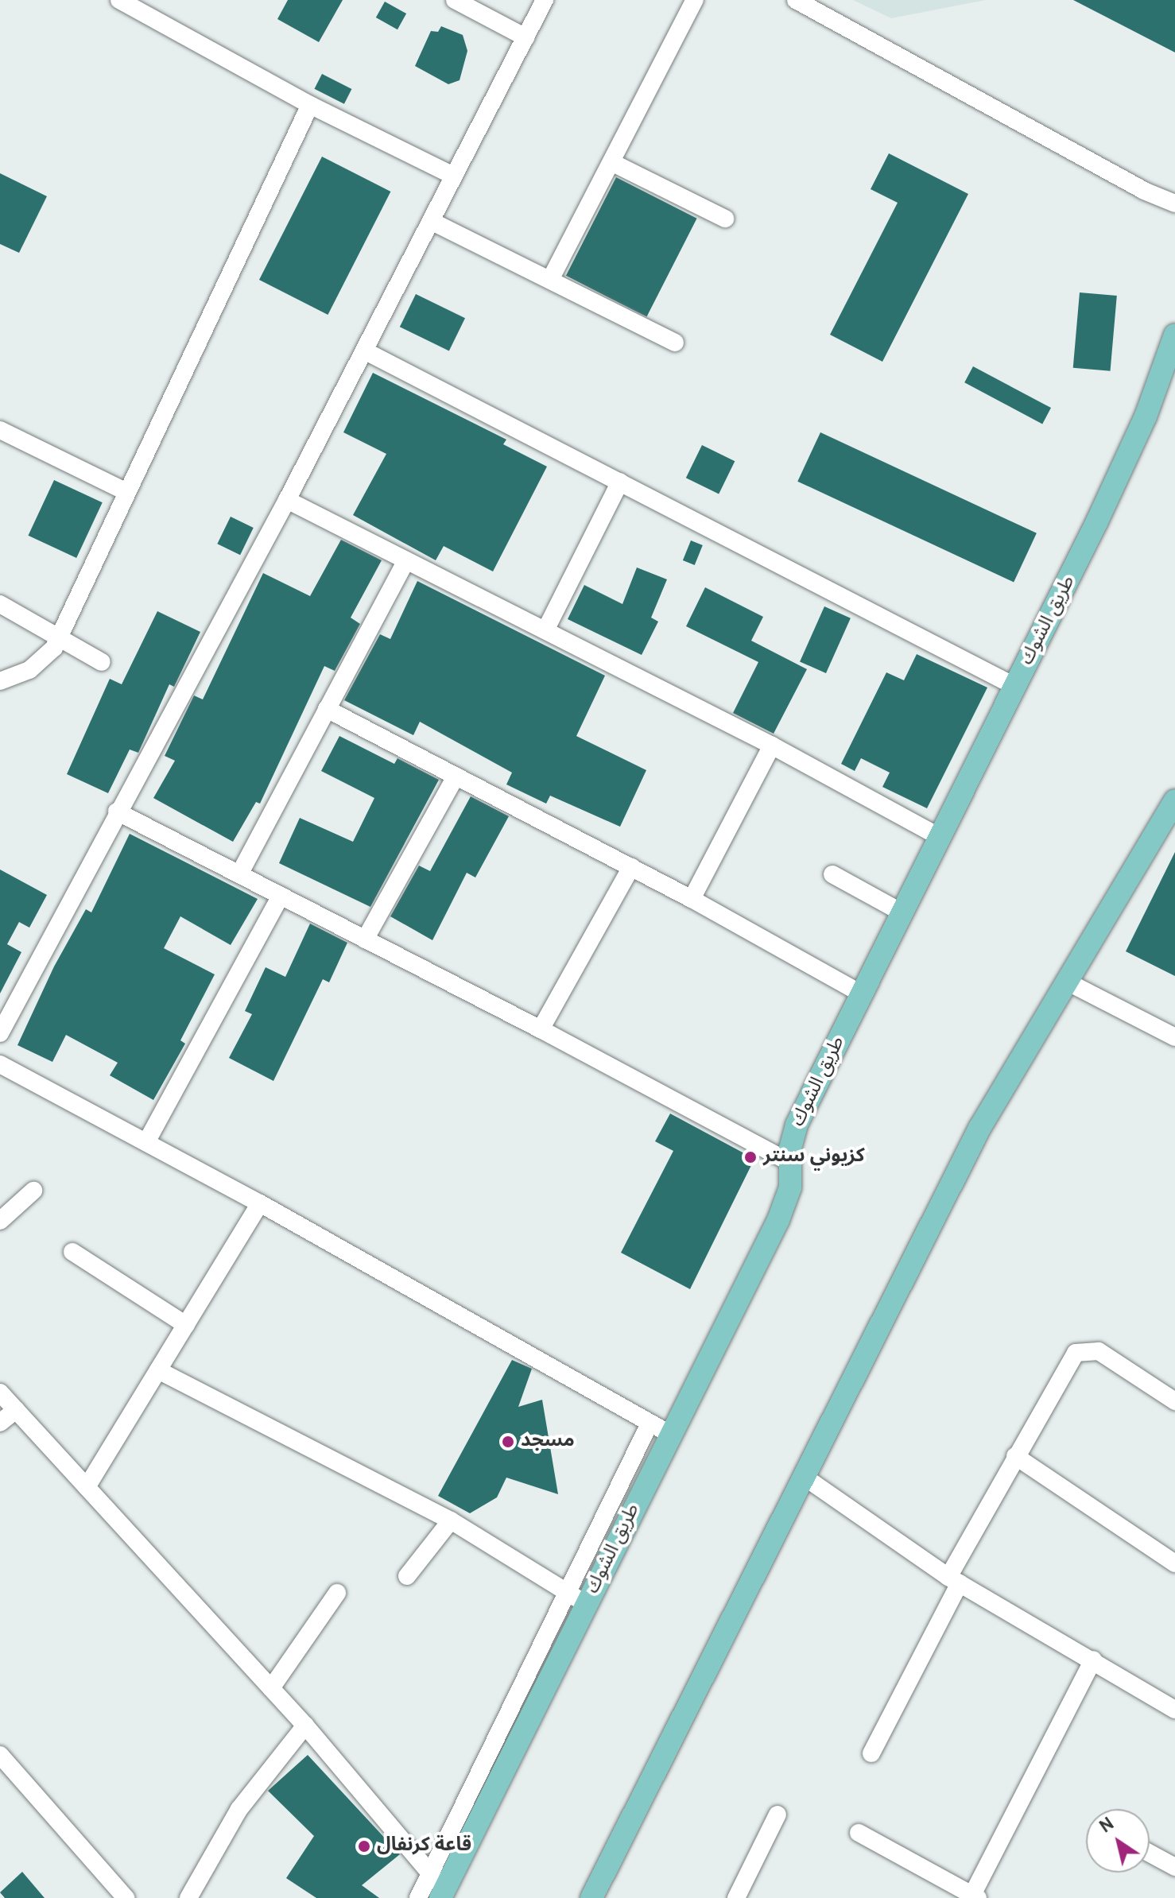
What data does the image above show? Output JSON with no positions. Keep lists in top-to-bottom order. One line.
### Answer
{"streets":{"main road":["طريق الشوك"]},"places":["كزيوني سنتر","مسجد","قاعة كرنفال"],"north":"top left"}
